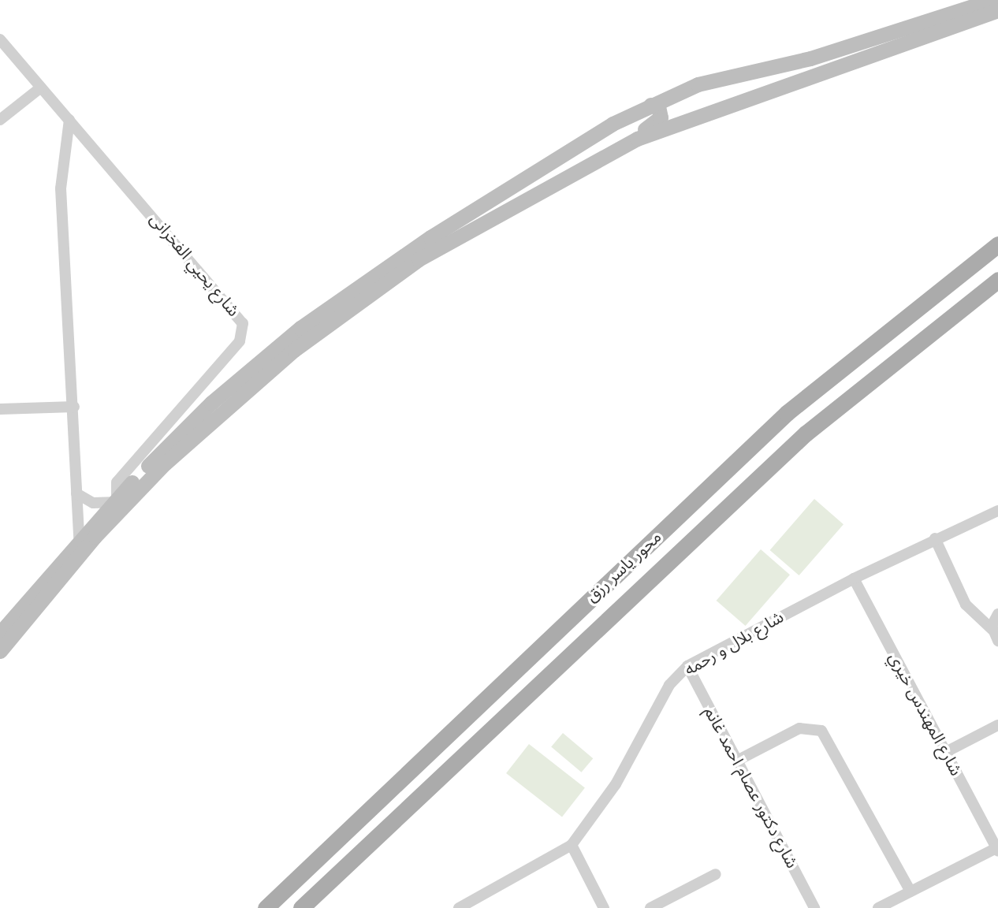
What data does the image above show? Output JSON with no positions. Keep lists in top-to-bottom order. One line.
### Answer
{"streets":{"main road":["محور ياسر رزق"],"street":["شارع يحيي الفخرانى","شارع بلال و رحمه","شارع المهندس خيري","شارع دكتور عصام احمد غانم"]},"crossings":[["شارع بلال و رحمه","شارع المهندس خيري"],["شارع بلال و رحمه","شارع دكتور عصام احمد غانم"]]}
